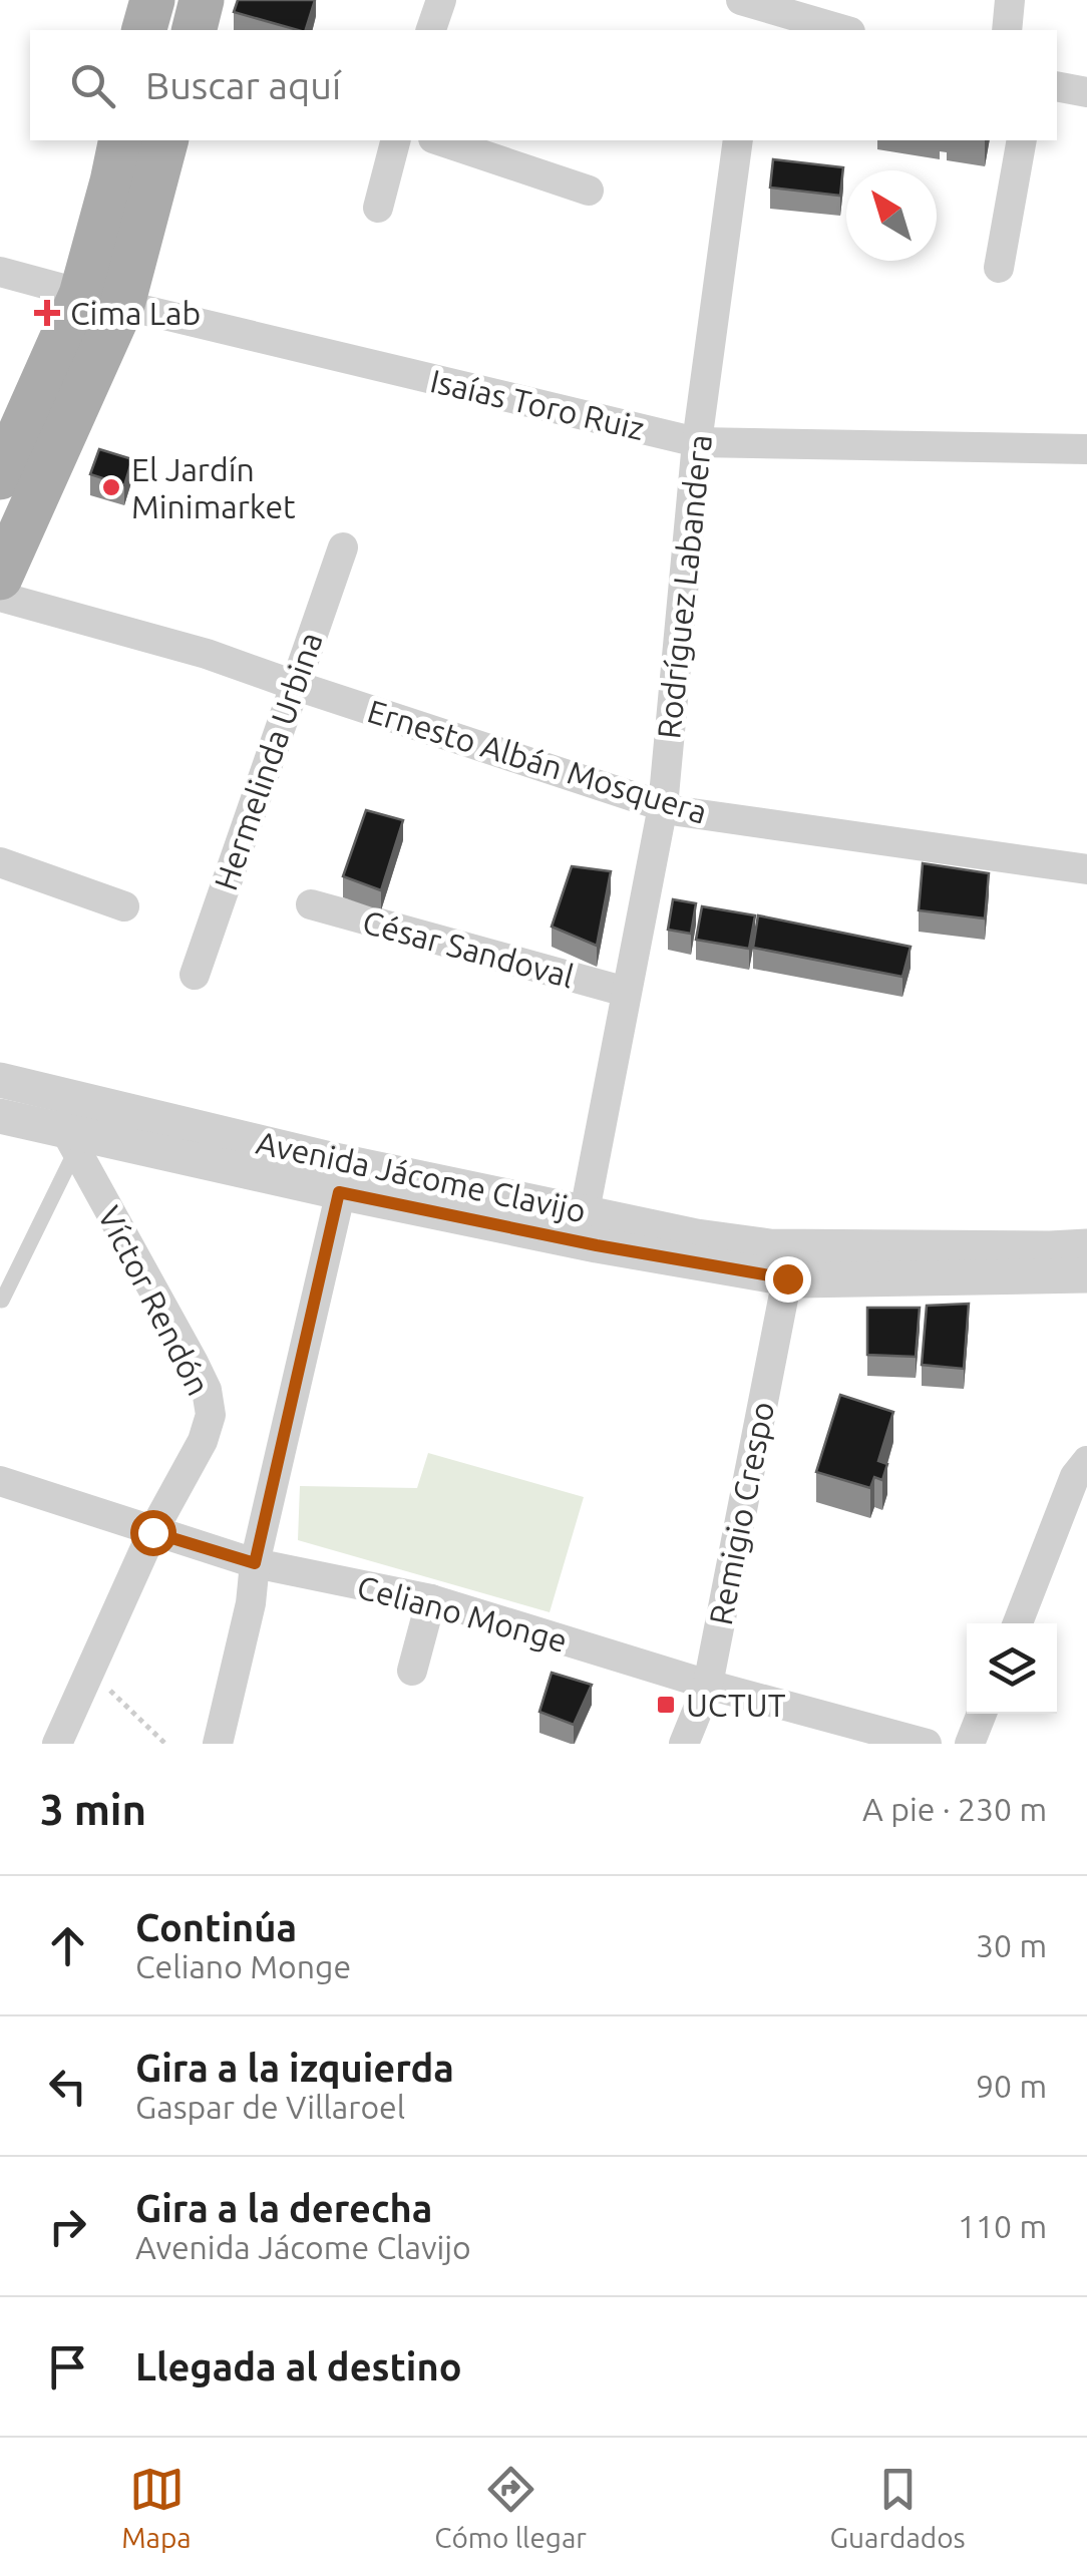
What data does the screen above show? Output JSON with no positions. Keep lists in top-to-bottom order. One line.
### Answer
{"streets":{"street":["Isaías Toro Ruiz","Rodríguez Labandera","Hermelinda Urbina","Ernesto Albán Mosquera","César Sandoval","Avenida Jácome Clavijo","Víctor Rendón","Remigio Crespo","Celiano Monge"]},"crossings":[["Isaías Toro Ruiz","Rodríguez Labandera"],["Rodríguez Labandera","Ernesto Albán Mosquera"],["Rodríguez Labandera","César Sandoval"],["Rodríguez Labandera","Avenida Jácome Clavijo"],["Hermelinda Urbina","Ernesto Albán Mosquera"],["Avenida Jácome Clavijo","Víctor Rendón"],["Avenida Jácome Clavijo","Remigio Crespo"],["Víctor Rendón","Celiano Monge"],["Remigio Crespo","Celiano Monge"]],"places":{"health":["Cima Lab"],"other":["El Jardín Minimarket"],"transit":["UCTUT"]},"north":"top left","page":{"search":"Buscar aquí","heading":["3 min","A pie · 230 m"],"list":[["Continúa","Celiano Monge","30 m"],["Gira a la izquierda","Gaspar de Villaroel","90 m"],["Gira a la derecha","Avenida Jácome Clavijo","110 m"],"Llegada al destino"],"nav":["Mapa","Cómo llegar","Guardados"]}}
